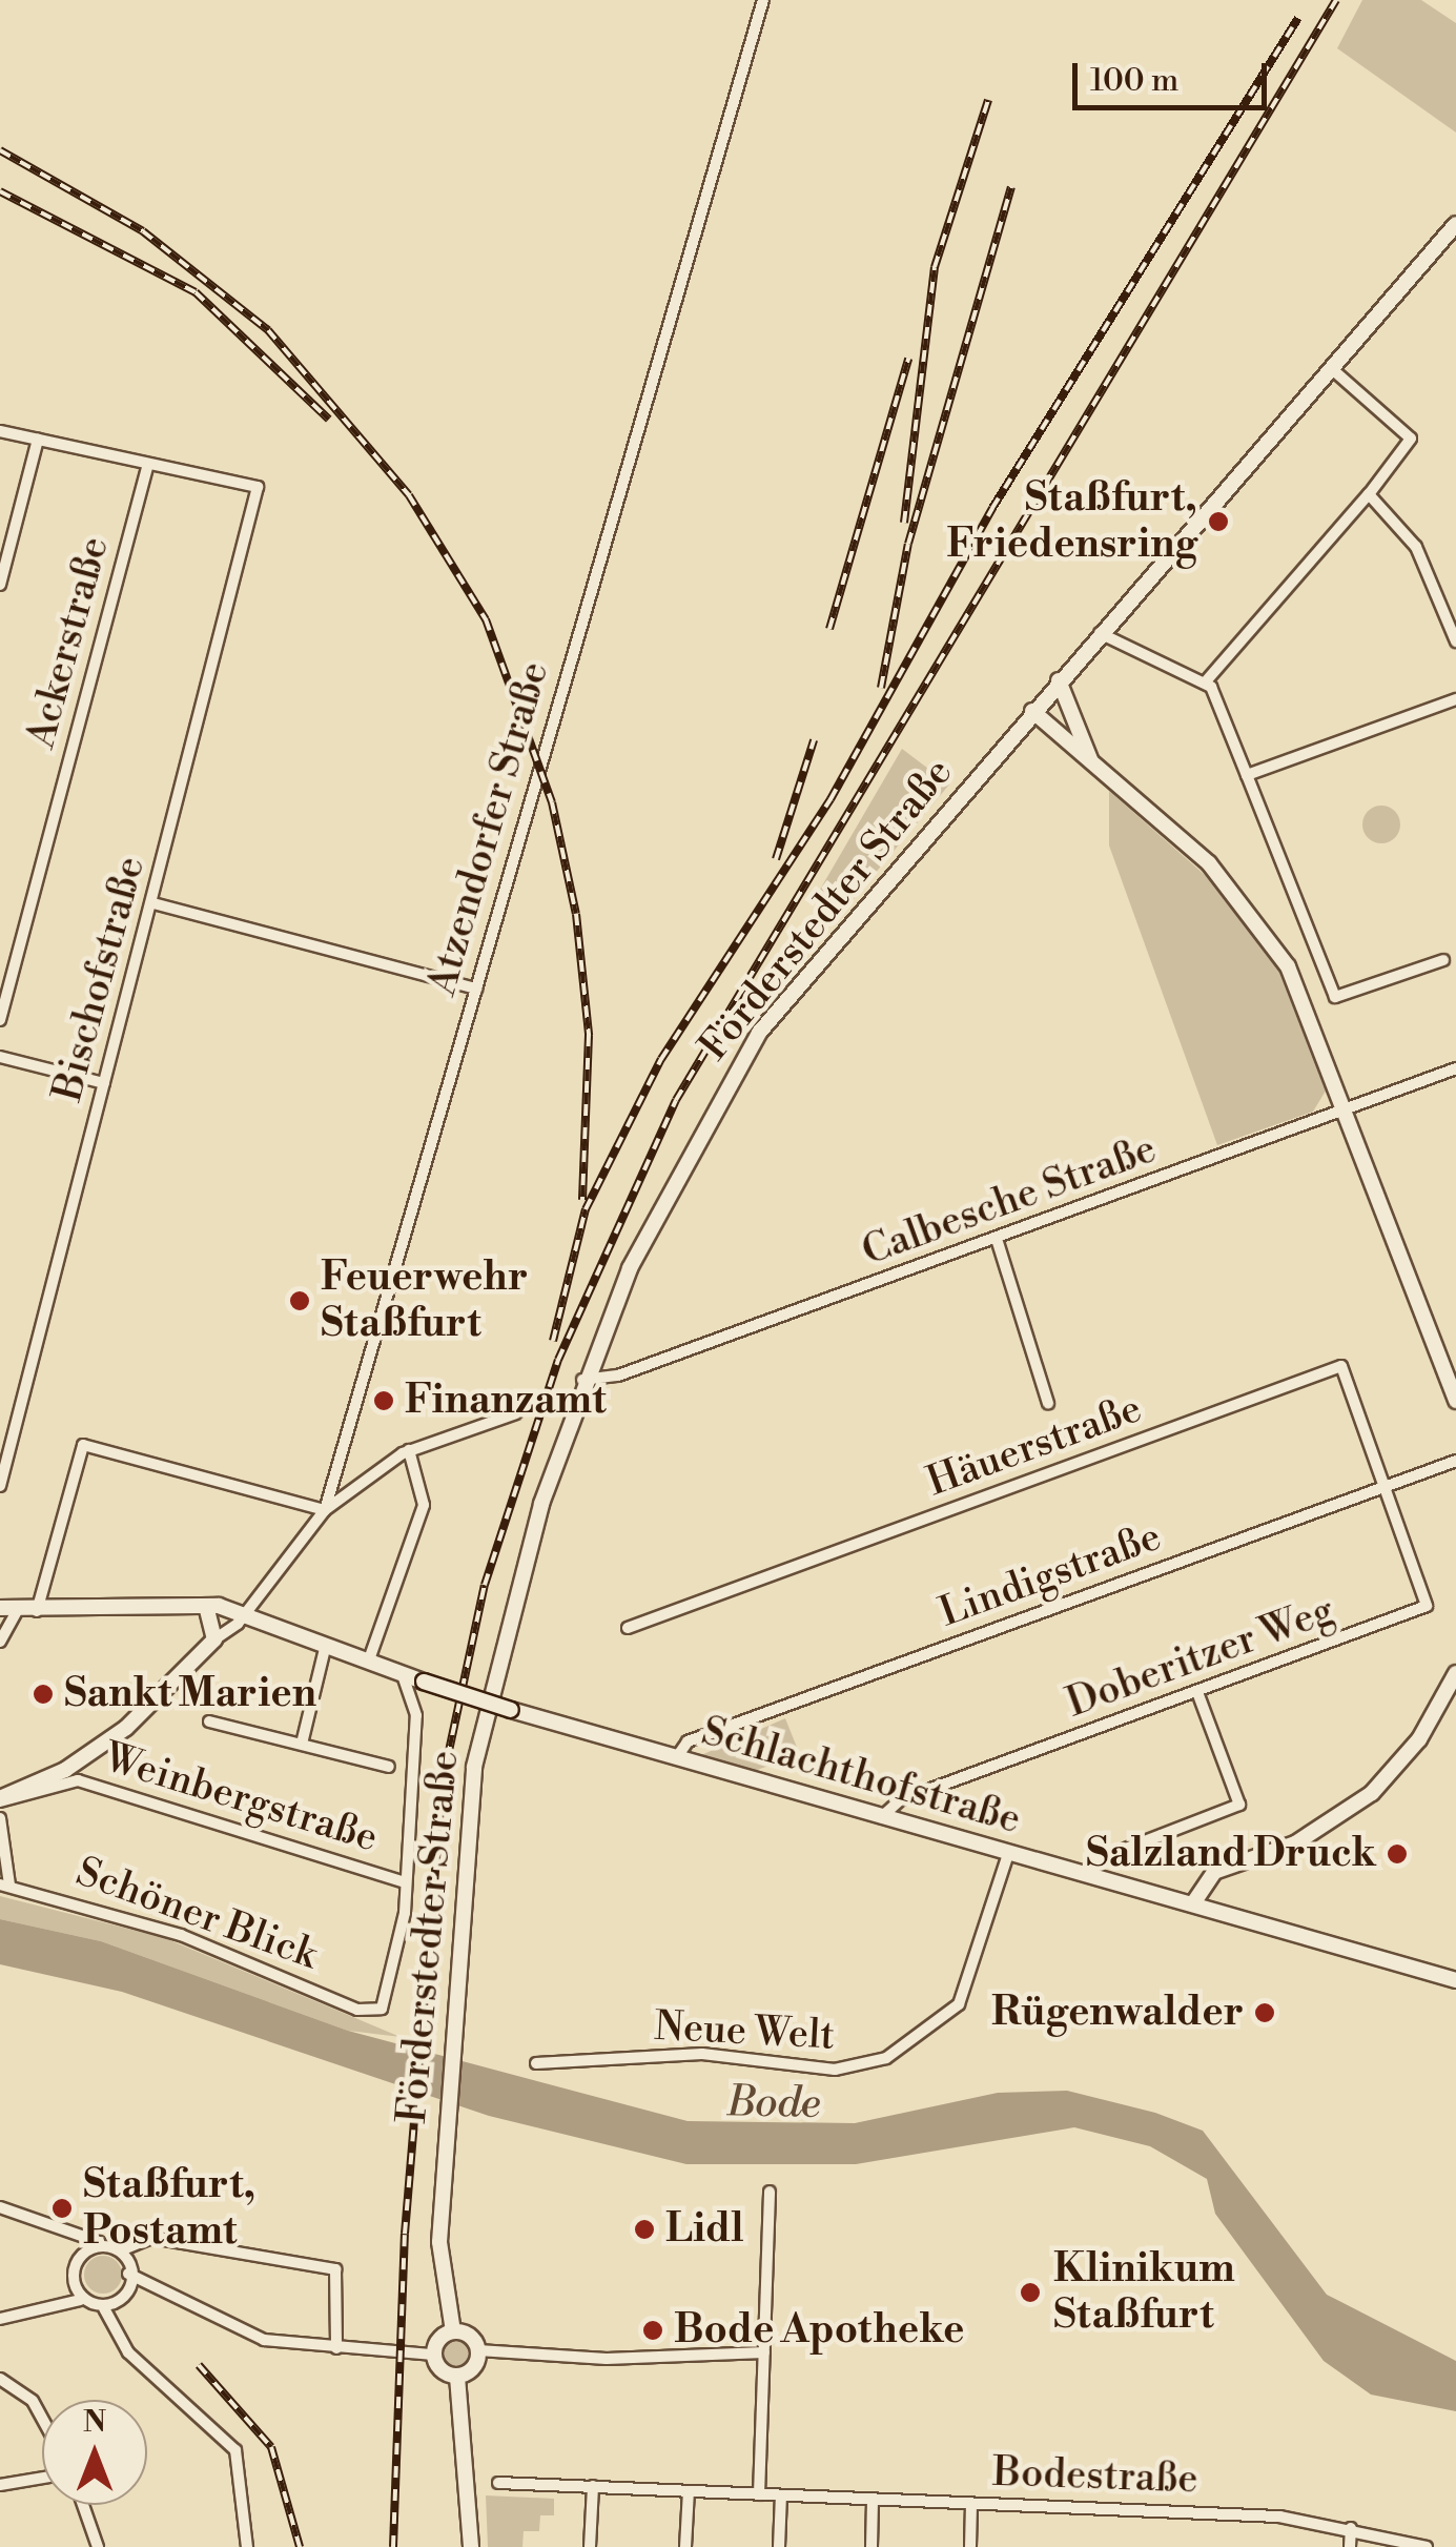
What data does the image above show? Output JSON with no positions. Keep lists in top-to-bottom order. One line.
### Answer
{"streets":{"main road":["Förderstedter Straße","Schlachthofstraße"],"street":["Ackerstraße","Atzendorfer Straße","Bischofstraße","Calbesche Straße","Häuerstraße","Lindigstraße","Doberitzer Weg","Weinbergstraße","Schöner Blick","Neue Welt","Bodestraße"]},"crossings":[["Ackerstraße","Bischofstraße"],["Förderstedter Straße","Calbesche Straße"],["Häuerstraße","Lindigstraße"],["Häuerstraße","Doberitzer Weg"],["Lindigstraße","Doberitzer Weg"],["Lindigstraße","Schlachthofstraße"],["Doberitzer Weg","Schlachthofstraße"],["Schlachthofstraße","Neue Welt"],["Weinbergstraße","Schöner Blick"]],"water":["Bode"],"places":["Staßfurt, Friedensring","Feuerwehr Staßfurt","Finanzamt","Sankt Marien","Salzland Druck","Rügenwalder","Staßfurt, Postamt","Lidl","Klinikum Staßfurt","Bode Apotheke"],"scale_bar":"100 m","north":"top"}
